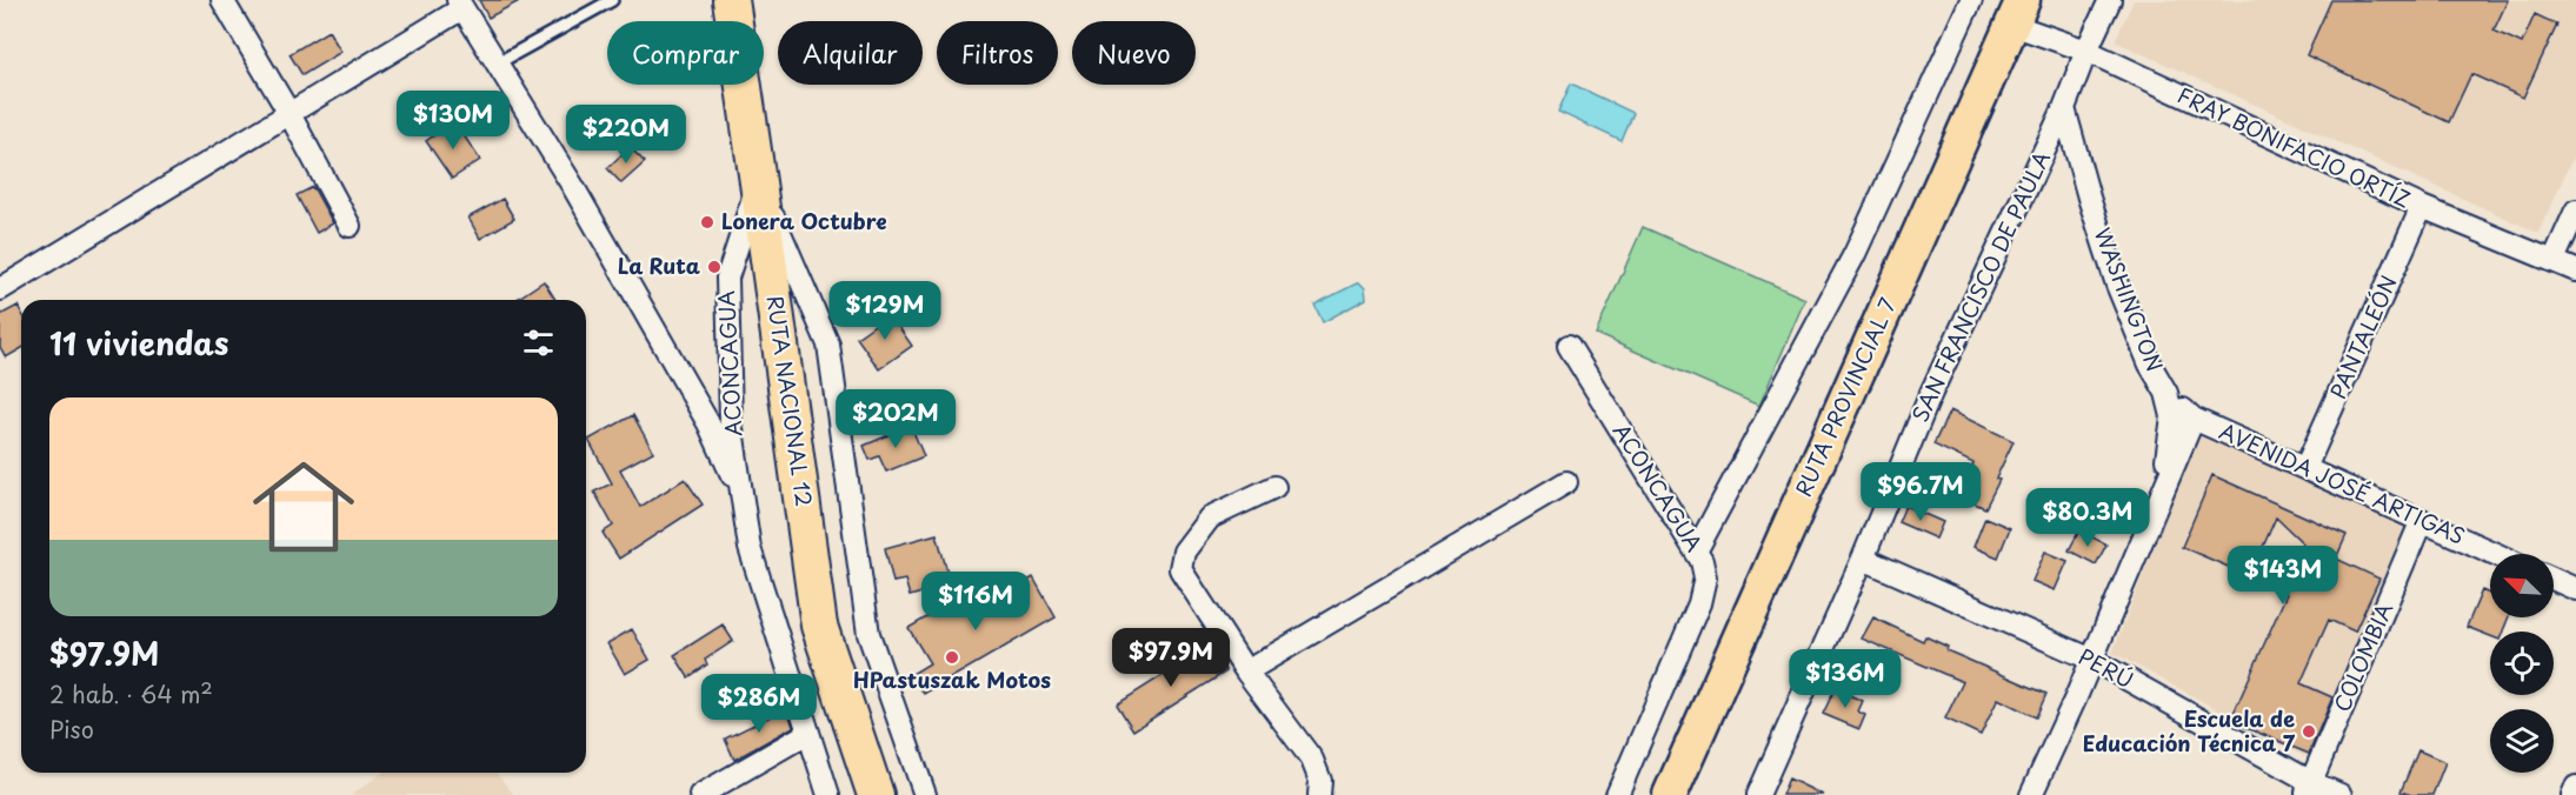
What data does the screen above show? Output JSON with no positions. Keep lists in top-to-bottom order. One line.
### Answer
{"streets":{"highway":["RUTA NACIONAL 12"],"main road":["RUTA PROVINCIAL 7"],"street":["FRAY BONIFACIO ORTÍZ","SAN FRANCISCO DE PAULA","WASHINGTON","PANTALEÓN","ACONCAGUA","AVENIDA JOSÉ ARTIGAS","COLOMBIA","PERÚ"]},"crossings":[["FRAY BONIFACIO ORTÍZ","SAN FRANCISCO DE PAULA"],["FRAY BONIFACIO ORTÍZ","PANTALEÓN"],["FRAY BONIFACIO ORTÍZ","RUTA PROVINCIAL 7"],["SAN FRANCISCO DE PAULA","WASHINGTON"],["SAN FRANCISCO DE PAULA","PERÚ"],["WASHINGTON","AVENIDA JOSÉ ARTIGAS"],["PANTALEÓN","AVENIDA JOSÉ ARTIGAS"],["ACONCAGUA","RUTA NACIONAL 12"],["AVENIDA JOSÉ ARTIGAS","COLOMBIA"],["COLOMBIA","PERÚ"]],"places":["Lonera Octubre","La Ruta","HPastuszak Motos","Escuela de Educación Técnica 7"],"north":"top left","page":{"chip":["Comprar","Alquilar","Filtros","Nuevo"],"price":["$130M","$220M","$129M","$202M","$96.7M","$80.3M","$143M","$116M","$97.9M","$136M","$286M"],"heading":"11 viviendas","list":[{"name":"$97.9M","note":"2 hab. · 64 m² · Piso"}]}}
